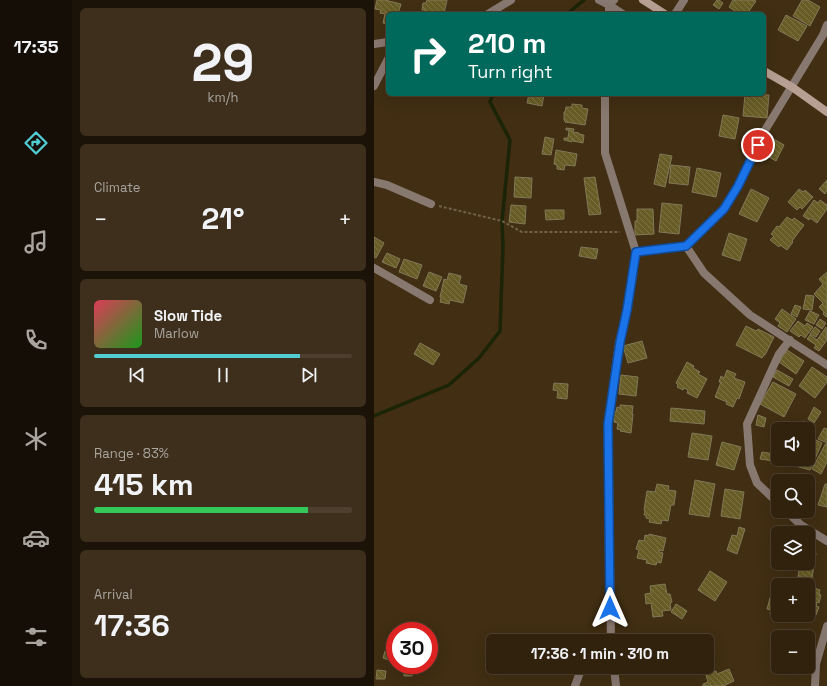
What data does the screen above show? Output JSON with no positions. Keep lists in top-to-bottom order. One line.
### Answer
{"page":{"tabs":"17:35","tile":[["29","km/h"],"Climate",["Range · 83%","415 km"],["Arrival","17:36"]],"turn":["210 m","Turn right"],"heat":["−","21°","+"],"song":["Slow Tide","Marlow"],"map_buttons":["+","−"],"limit":"30","trip":"17:36 · 1 min · 310 m"}}
